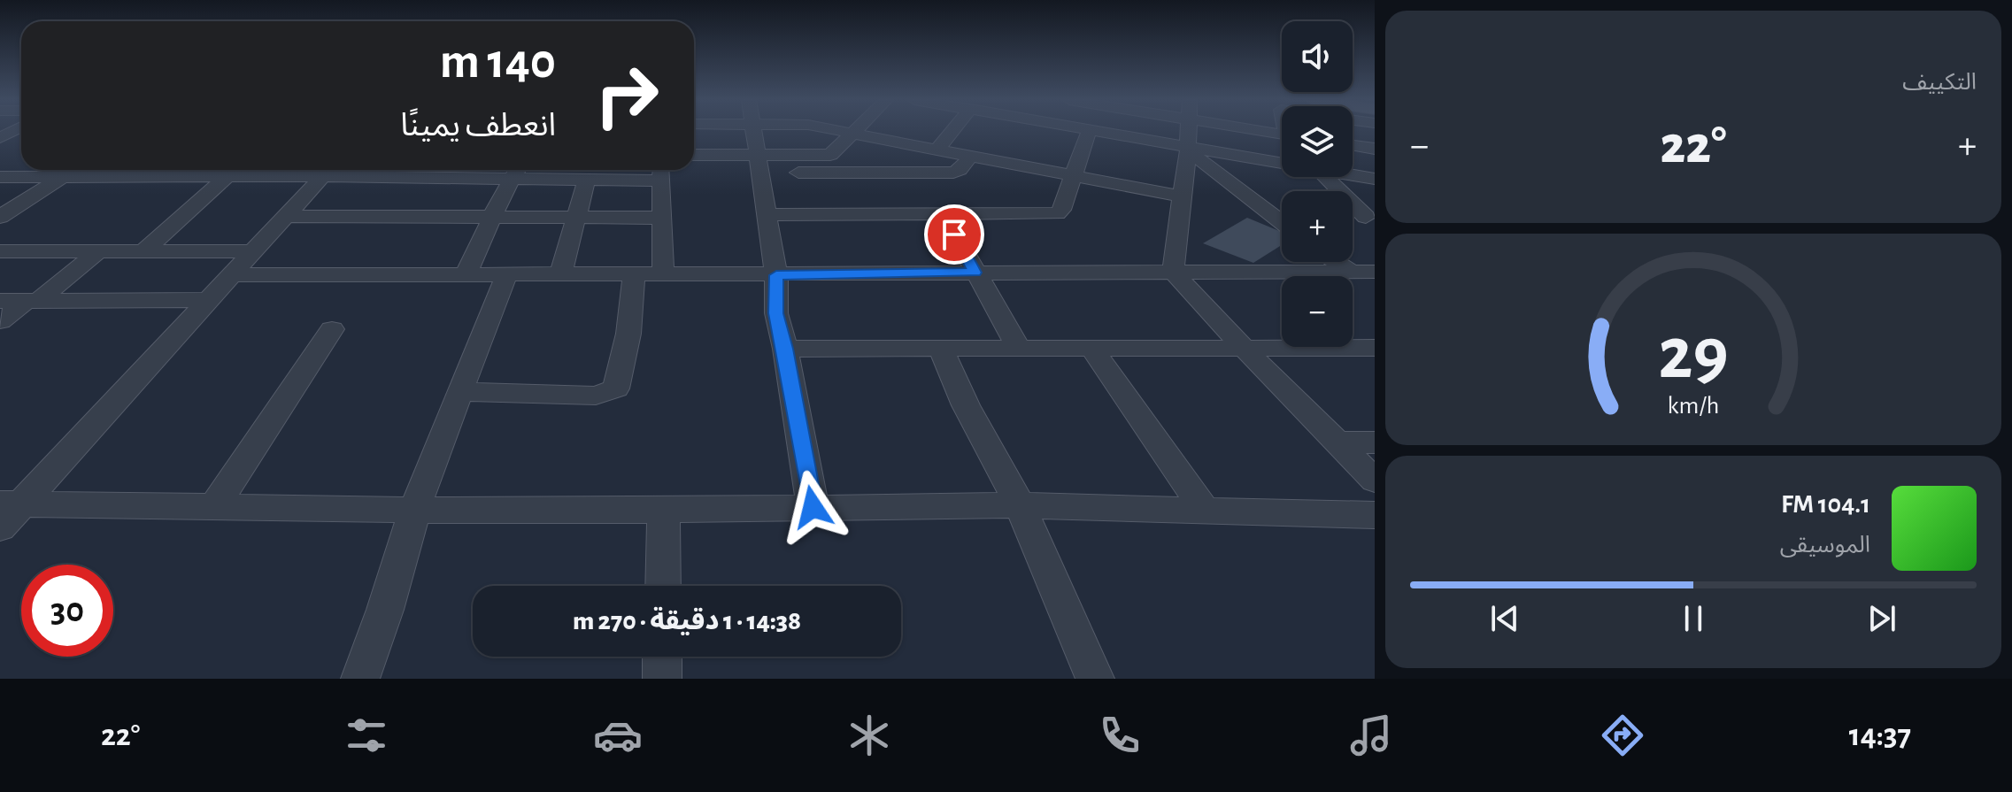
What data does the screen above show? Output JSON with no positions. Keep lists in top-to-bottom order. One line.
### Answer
{"page":{"tile":"التكييف","map_buttons":["+","−"],"turn":["140 m","انعطف يمينًا"],"heat":["−","22°","+"],"song":["104.1 FM","الموسيقى"],"limit":"30","trip":"14:38 · 1 دقيقة · 270 m","tabs":["14:37","22°"],"gauge":["29","km/h"]}}
